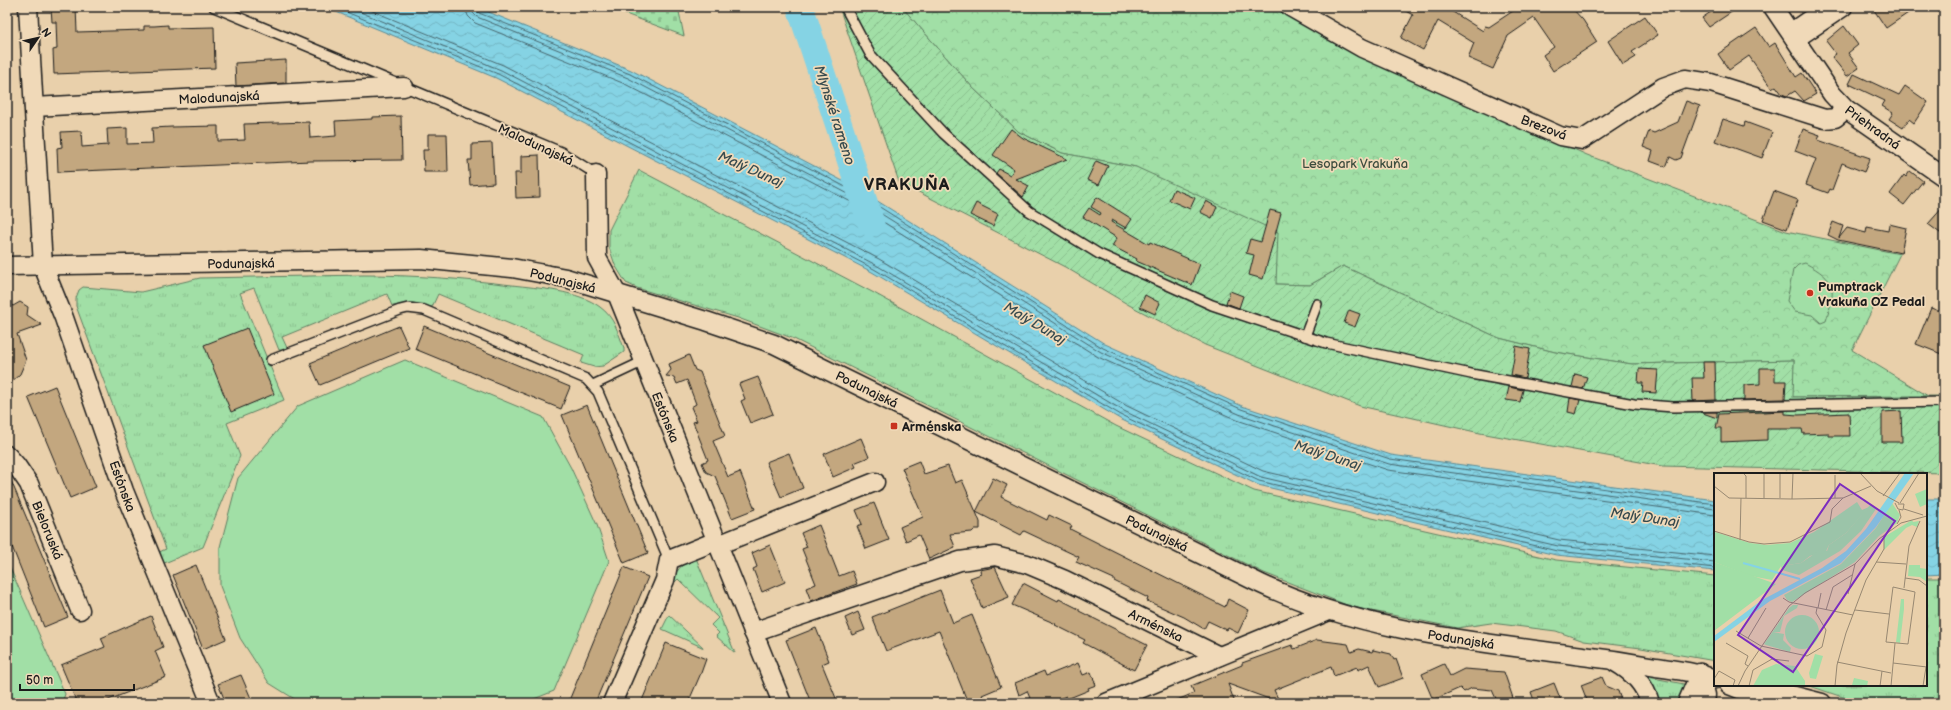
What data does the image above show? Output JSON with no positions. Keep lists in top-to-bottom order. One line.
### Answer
{"streets":{"street":["Malodunajská","Brezová","Priehradná","Podunajská","Estónska","Bieloruská","Arménska"]},"crossings":[["Malodunajská","Podunajská"],["Malodunajská","Estónska"],["Brezová","Priehradná"],["Podunajská","Estónska"],["Estónska","Arménska"]],"districts":["VRAKUŇA"],"water":["Mlynské rameno","Malý Dunaj"],"parks":["Lesopark Vrakuňa"],"places":{"other":["Pumptrack Vrakuňa OZ Pedal"],"transit":["Arménska"]},"scale_bar":"50 m","north":"top right"}
